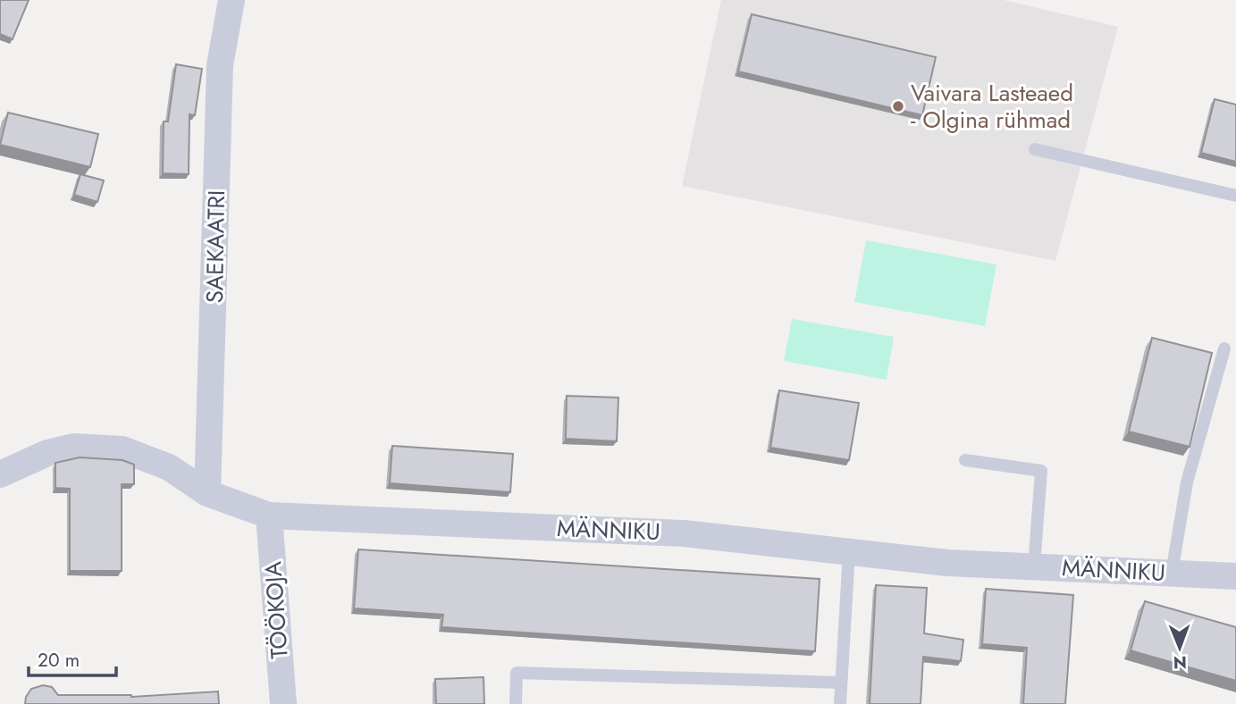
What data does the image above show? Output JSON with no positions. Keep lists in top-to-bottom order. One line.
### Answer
{"streets":{"street":["SAEKAATRI","MÄNNIKU","TÖÖKOJA"]},"crossings":[["SAEKAATRI","MÄNNIKU"],["MÄNNIKU","TÖÖKOJA"]],"places":["Vaivara Lasteaed - Olgina rühmad"],"scale_bar":"20 m","north":"bottom"}
